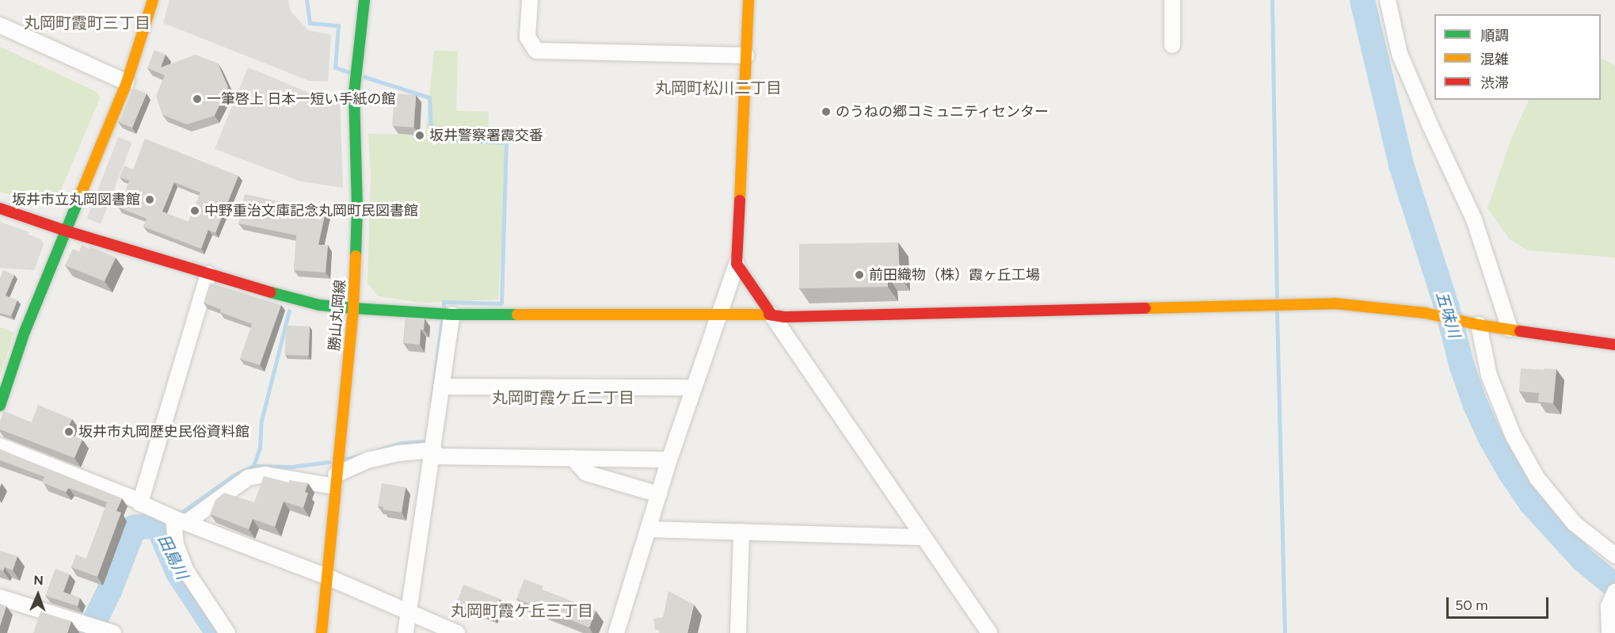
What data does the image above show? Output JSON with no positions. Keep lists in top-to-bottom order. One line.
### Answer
{"streets":{"street":["勝山丸岡線"]},"districts":["丸岡町霞町三丁目","丸岡町松川二丁目","丸岡町霞ケ丘二丁目","丸岡町霞ケ丘三丁目"],"water":["五味川","田島川"],"places":["一筆啓上 日本一短い手紙の館","のうねの郷コミュニティセンター","坂井警察署霞交番","坂井市立丸岡図書館","中野重治文庫記念丸岡町民図書館","前田織物（株）霞ヶ丘工場","坂井市丸岡歴史民俗資料館"],"legend":["順調","混雑","渋滞"],"scale_bar":"50 m","north":"top"}
